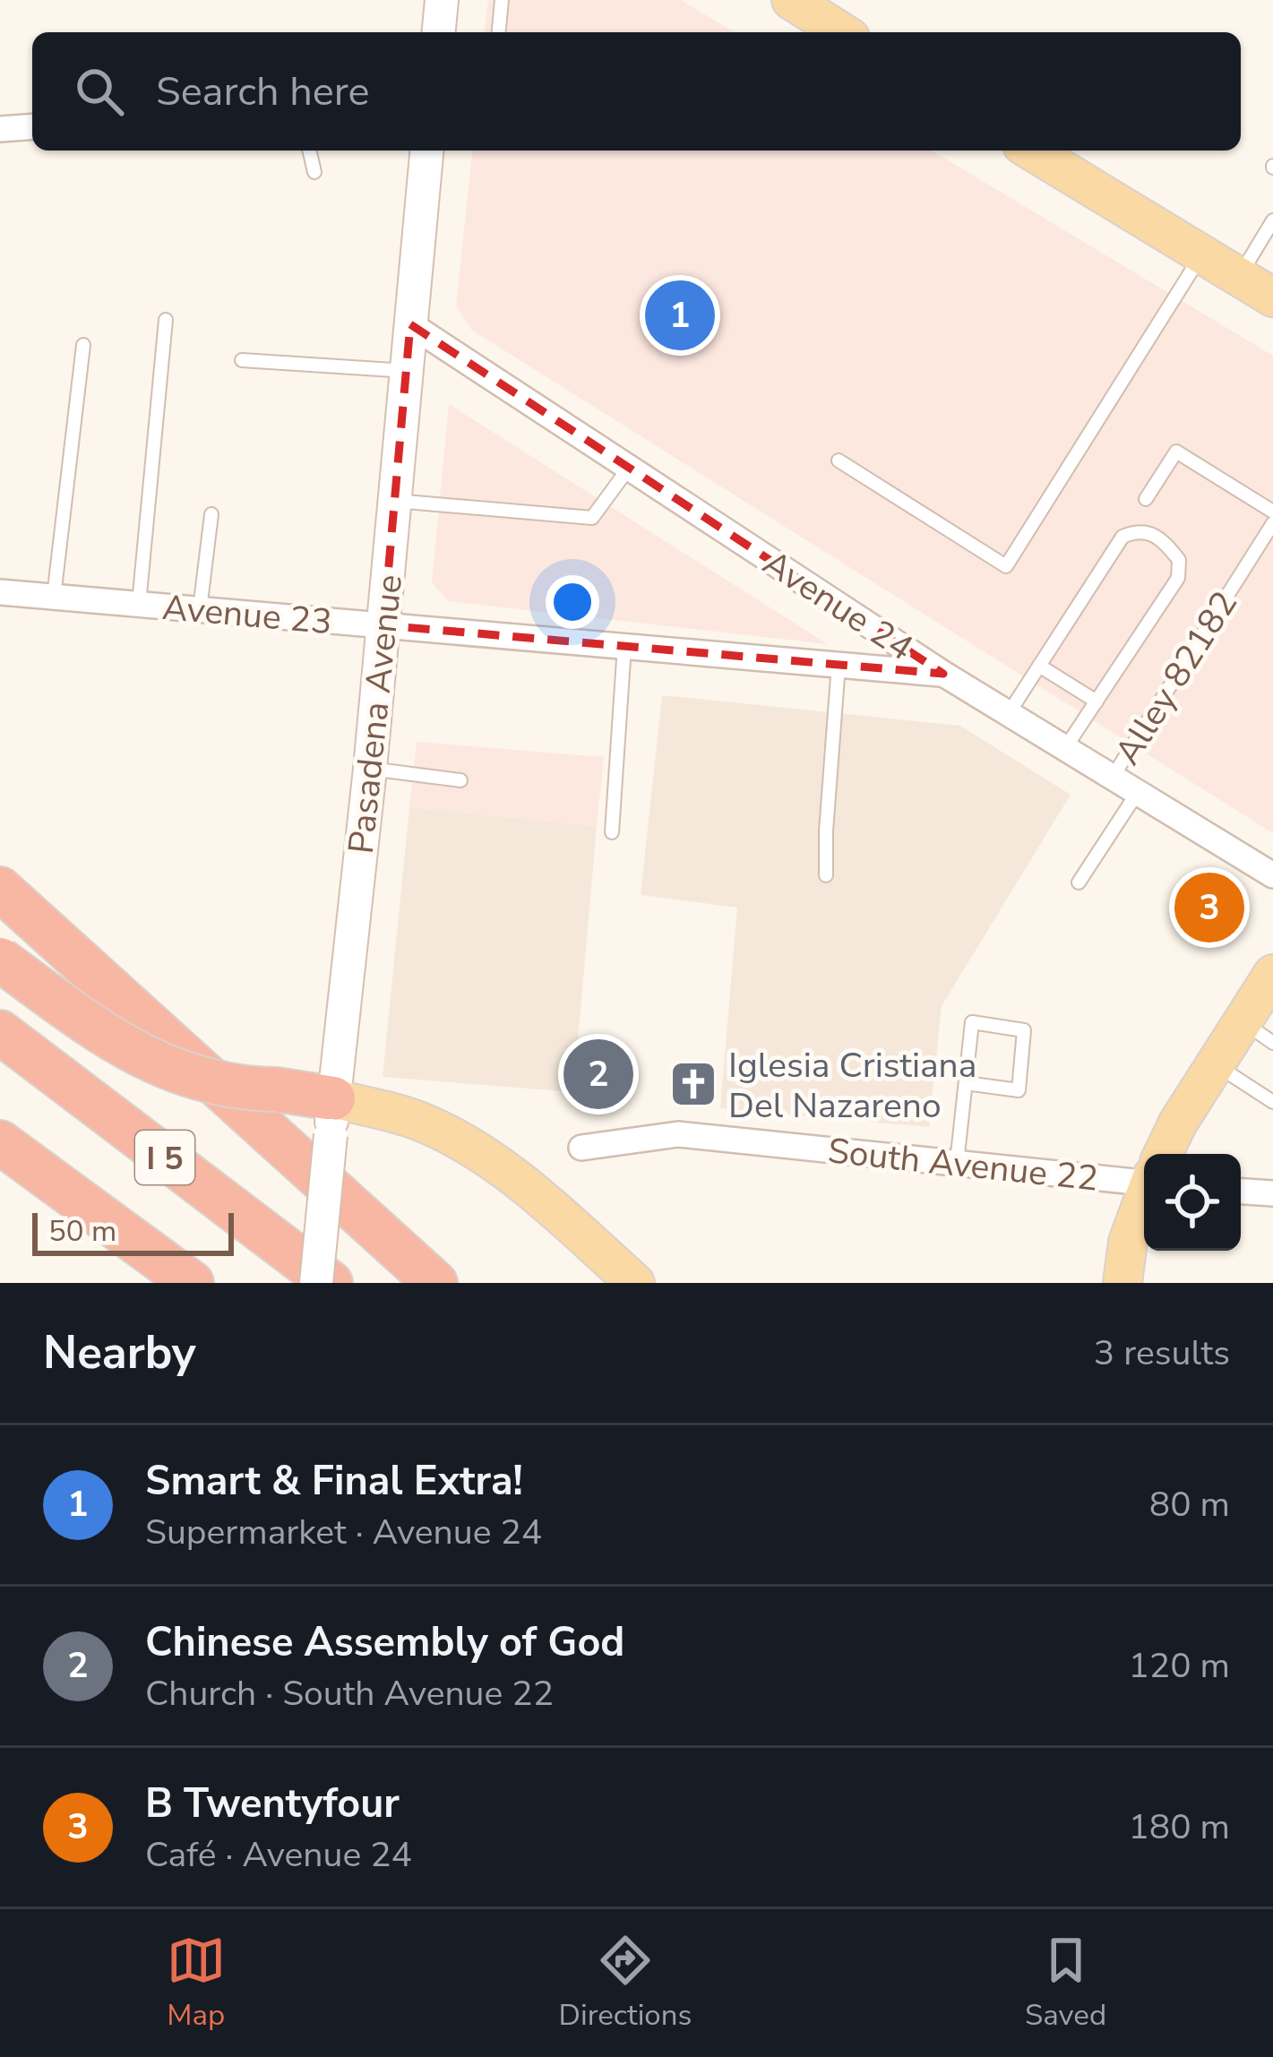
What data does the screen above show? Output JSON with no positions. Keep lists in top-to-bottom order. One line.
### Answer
{"streets":{"highway":["I 5"],"main road":["Pasadena Avenue"],"street":["Avenue 24","Avenue 23","South Avenue 22"],"lane":["Alley 82182"]},"crossings":[["Avenue 24","Avenue 23"],["Avenue 24","Alley 82182"],["Avenue 24","Pasadena Avenue"],["Avenue 23","Pasadena Avenue"]],"places":{"church":["Iglesia Cristiana Del Nazareno"]},"scale_bar":"50 m","page":{"search":"Search here","pins":["1","3","2"],"scale":"50 m","heading":["Nearby","3 results"],"list":[{"mark":"1","name":"Smart & Final Extra!","note":"Supermarket · Avenue 24","value":"80 m"},{"mark":"2","name":"Chinese Assembly of God","note":"Church · South Avenue 22","value":"120 m"},{"mark":"3","name":"B Twentyfour","note":"Café · Avenue 24","value":"180 m"}],"nav":["Map","Directions","Saved"]}}
